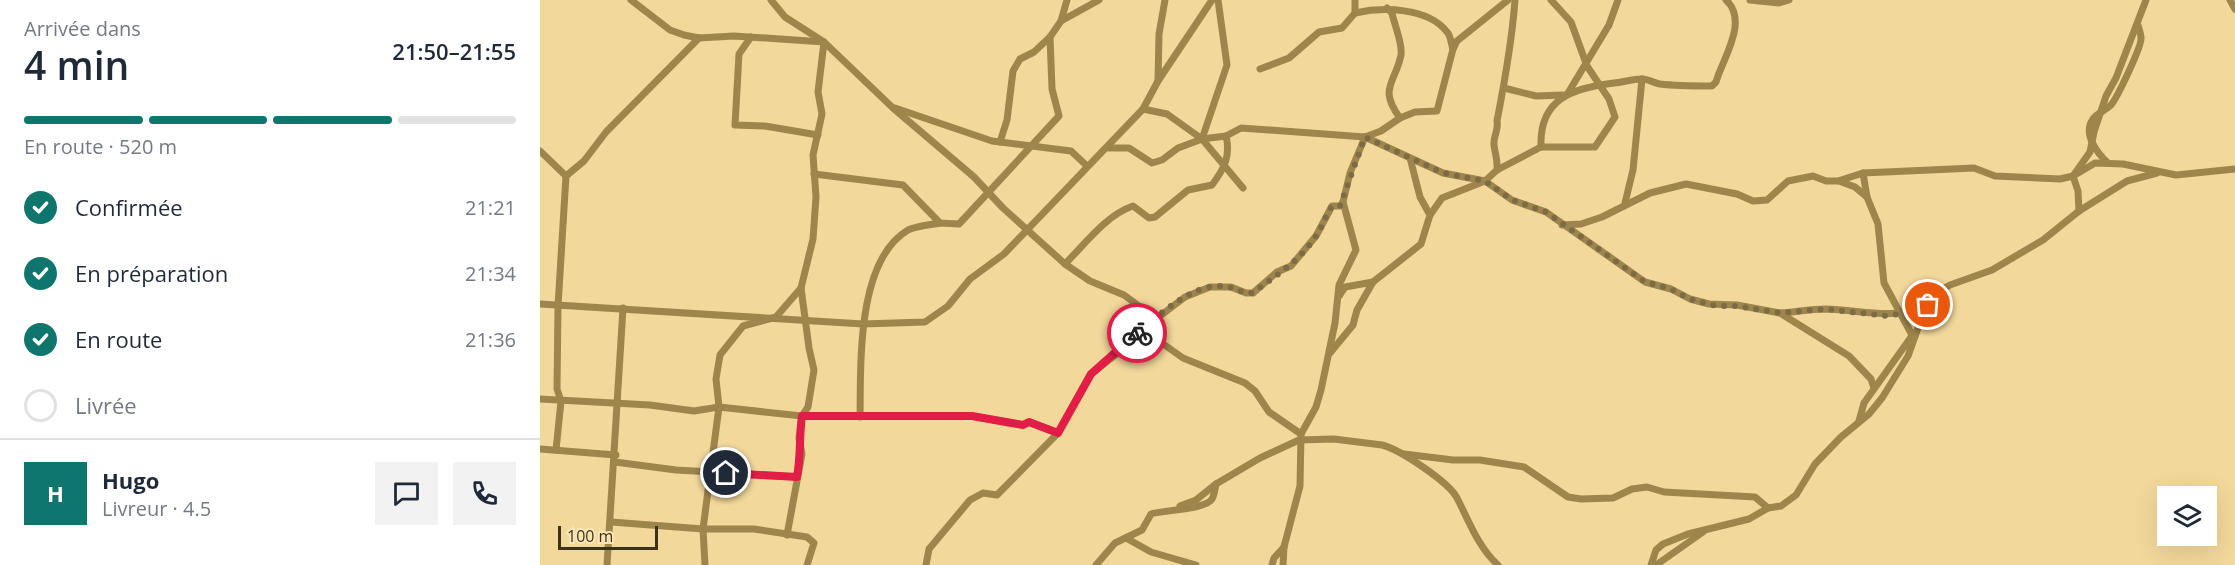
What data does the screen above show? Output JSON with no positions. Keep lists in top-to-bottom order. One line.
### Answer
{"scale_bar":"100 m","page":{"heading":["4 min","Arrivée dans","21:50–21:55"],"panel":["Hugo","Livreur · 4.5"],"bar":"En route · 520 m","list":[["Confirmée","21:21"],["En préparation","21:34"],["En route","21:36"],"Livrée"],"round":"H","scale":"100 m"}}
